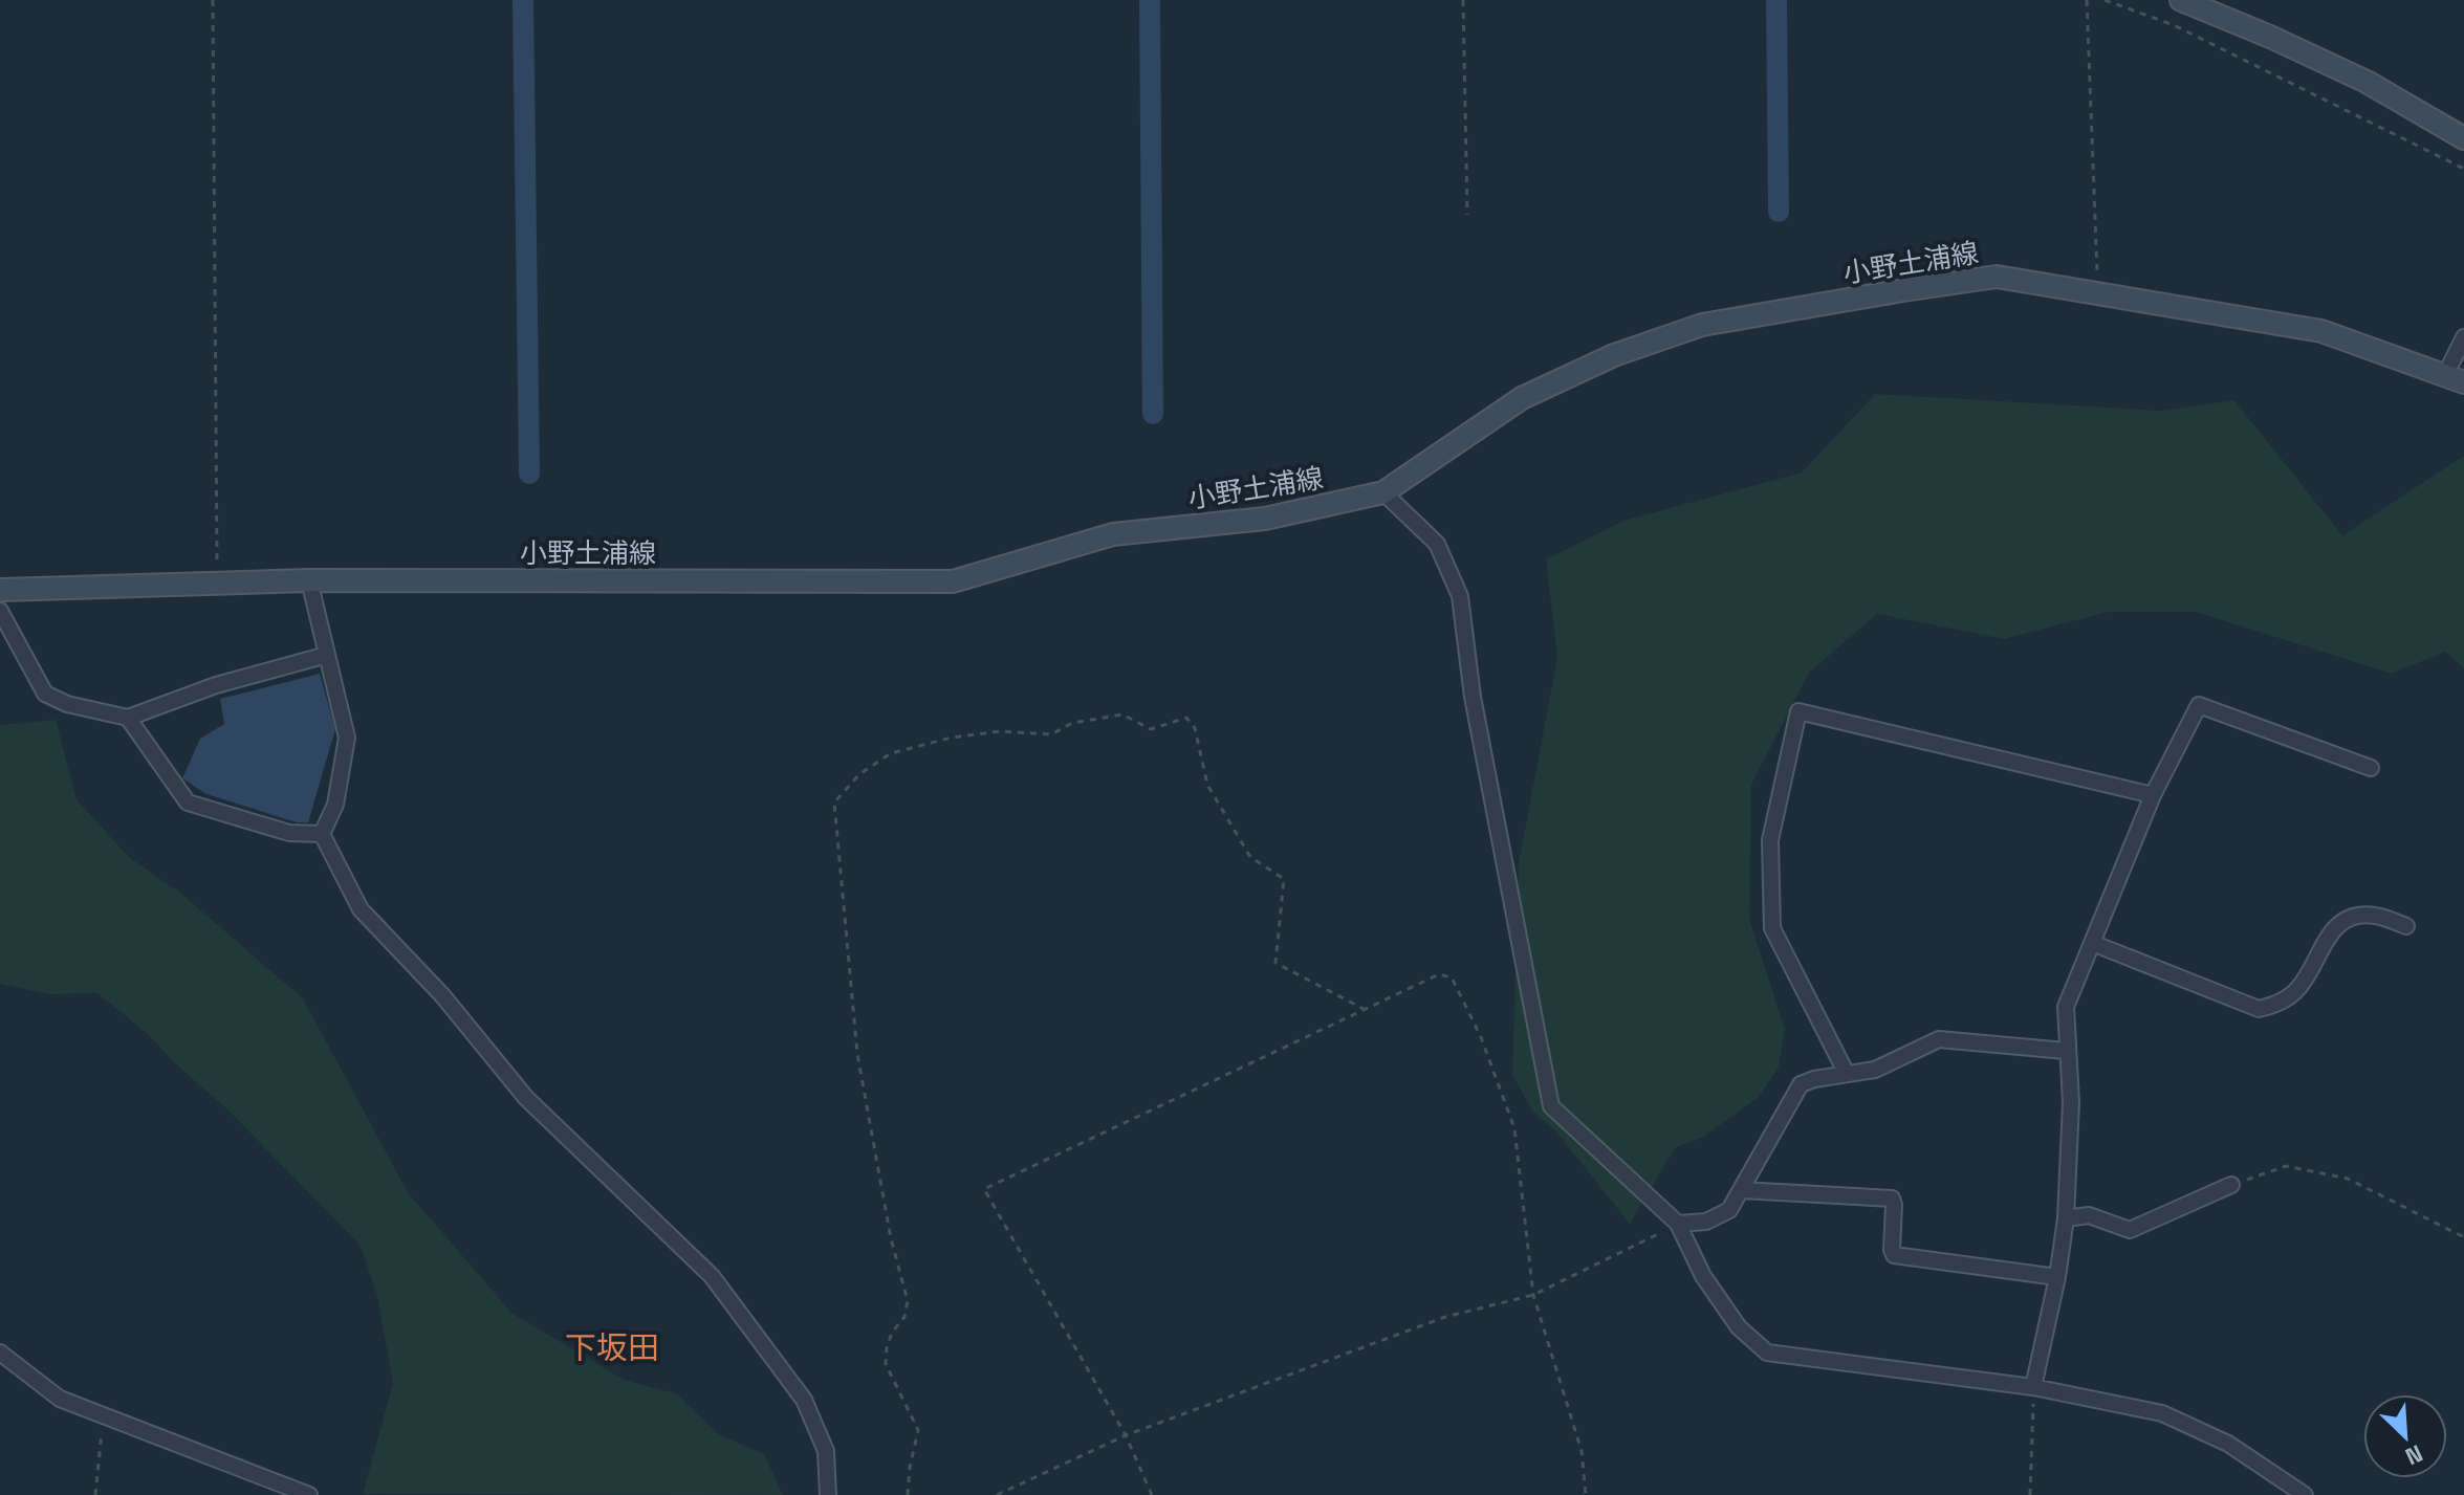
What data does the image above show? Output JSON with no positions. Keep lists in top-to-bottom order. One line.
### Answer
{"streets":{"main road":["小野土浦線"]},"districts":["下坂田"],"north":"bottom right"}
